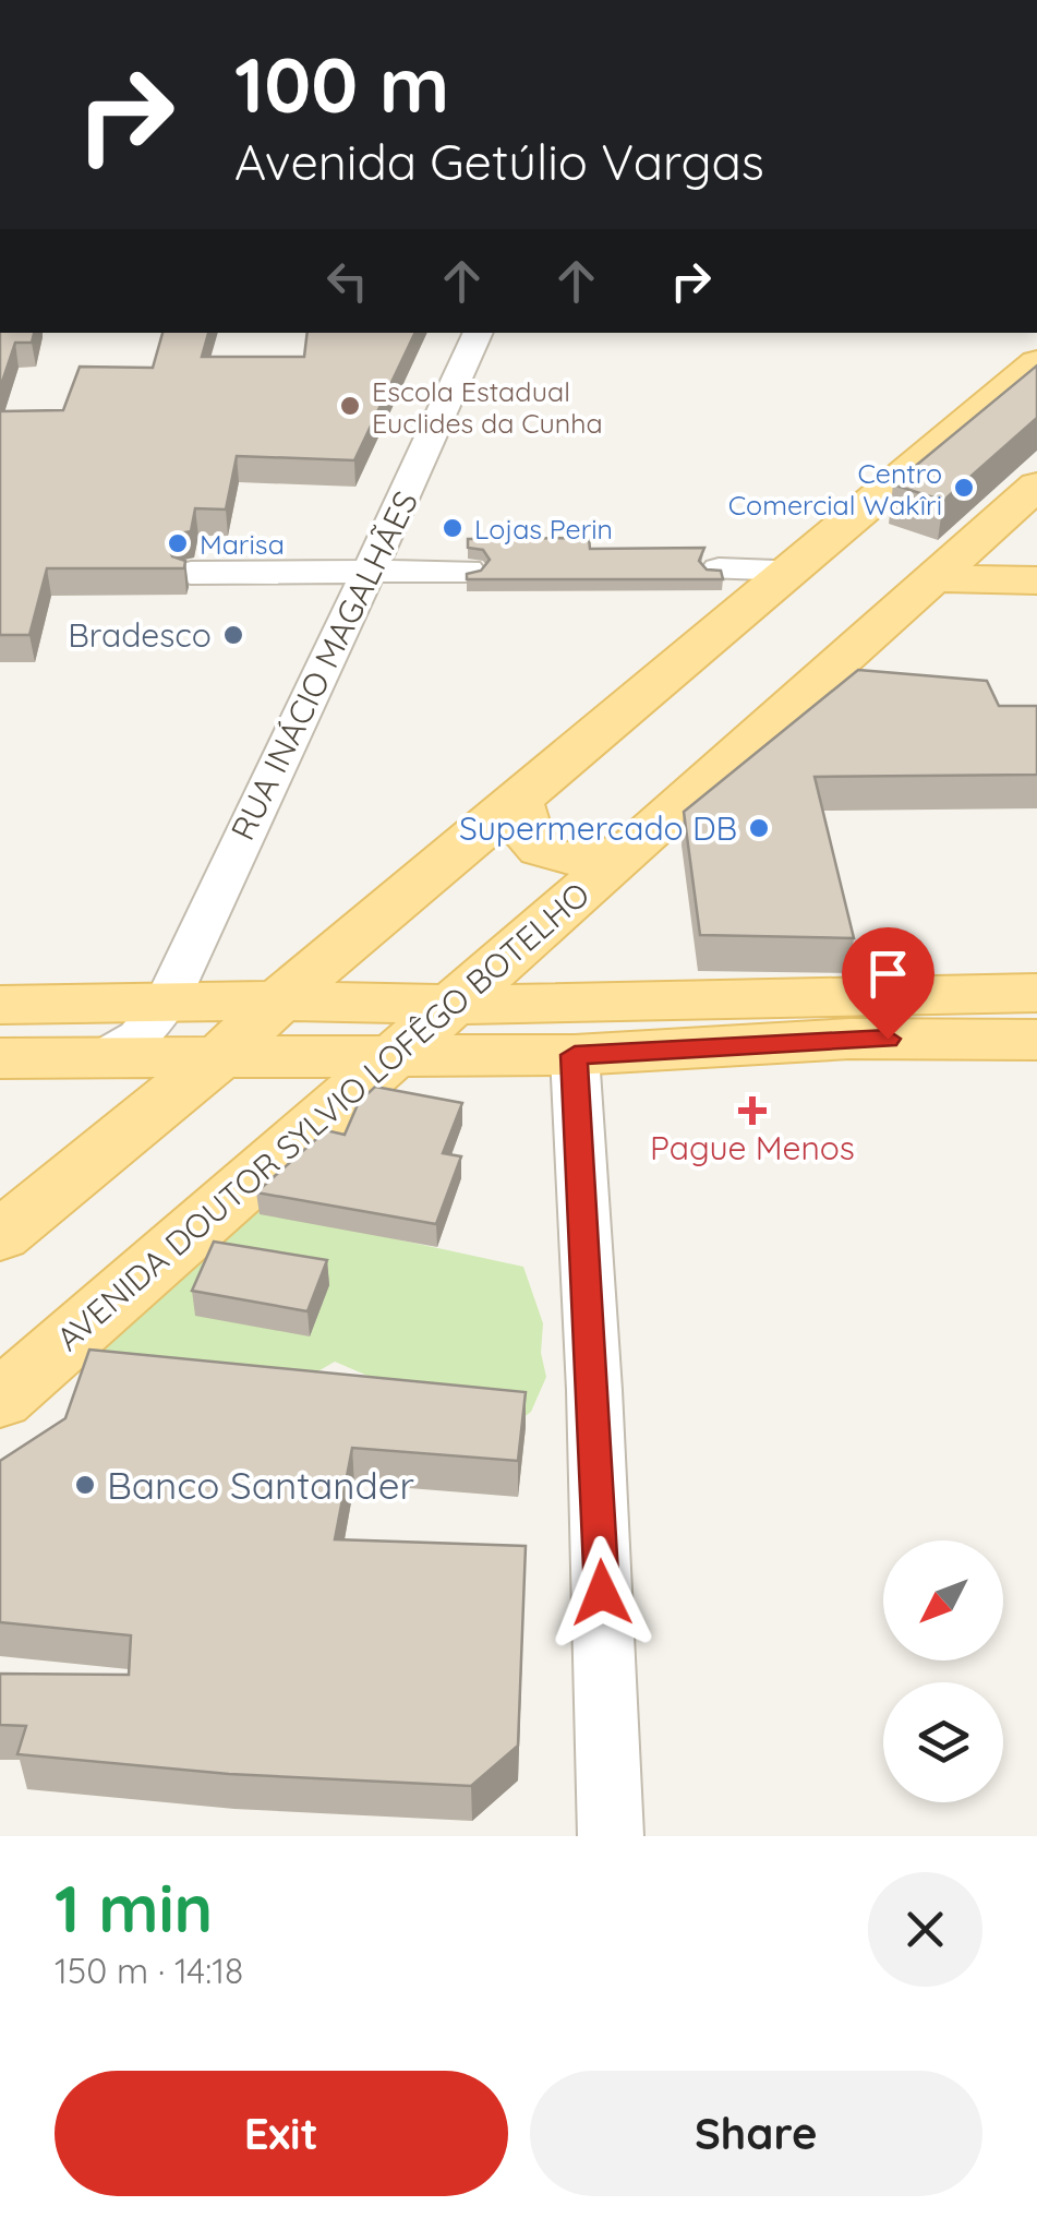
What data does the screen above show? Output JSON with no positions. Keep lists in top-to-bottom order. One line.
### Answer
{"streets":{"main road":["AVENIDA DOUTOR SYLVIO LOFÊGO BOTELHO"],"street":["RUA INÁCIO MAGALHÃES"]},"places":{"other":["Escola Estadual Euclides da Cunha","Centro Comercial Wakîri","Lojas Perin","Marisa","Bradesco","Supermercado DB","Banco Santander"],"health":["Pague Menos"]},"north":"bottom left","page":{"turn":["100 m","Avenida Getúlio Vargas"],"heading":["1 min","150 m · 14:18"],"buttons":["Exit","Share"]}}
